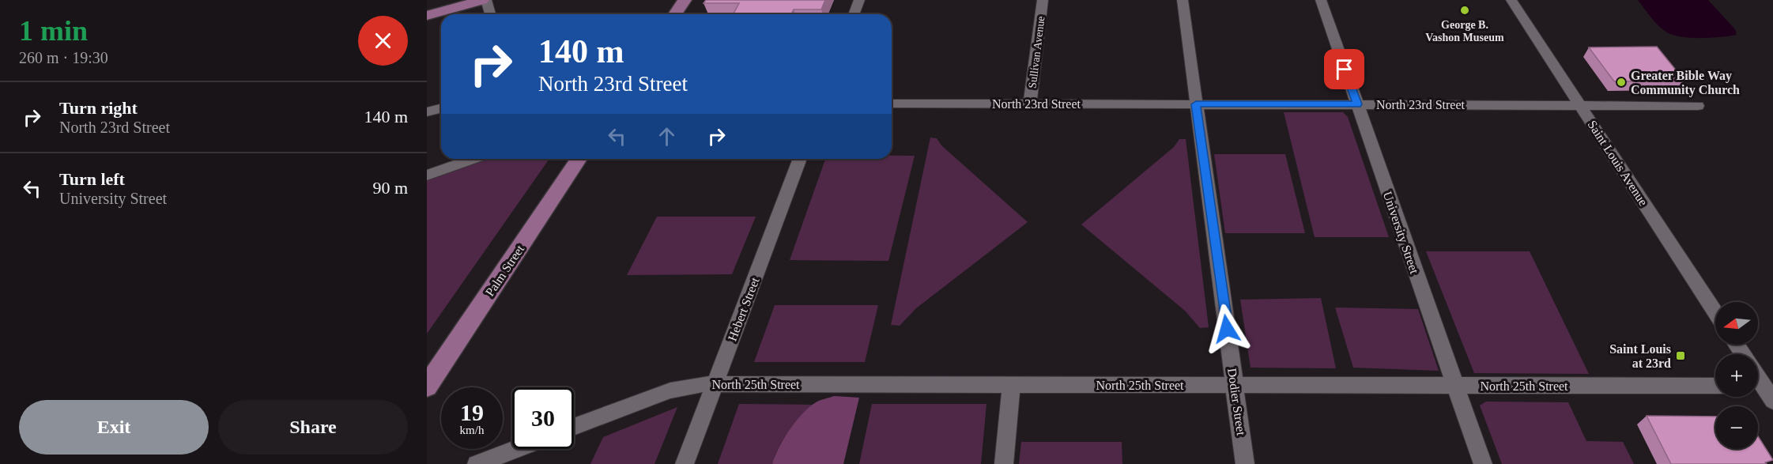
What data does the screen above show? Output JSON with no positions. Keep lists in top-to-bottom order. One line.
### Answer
{"streets":{"main road":["Palm Street"],"street":["Sullivan Avenue","North 23rd Street","Saint Louis Avenue","University Street","Hebert Street","North 25th Street","Dodier Street"]},"crossings":[["Sullivan Avenue","North 23rd Street"],["North 23rd Street","Saint Louis Avenue"],["North 23rd Street","University Street"],["North 23rd Street","Dodier Street"],["University Street","North 25th Street"],["Hebert Street","North 25th Street"],["North 25th Street","Dodier Street"]],"places":{"other":["George B. Vashon Museum","Greater Bible Way Community Church"],"transit":["Saint Louis at 23rd"]},"north":"left","page":{"heading":["1 min","260 m · 19:30"],"turn":["140 m","North 23rd Street"],"list":[{"name":"Turn right","note":"North 23rd Street","value":"140 m"},{"name":"Turn left","note":"University Street","value":"90 m"}],"map_buttons":["+","−"],"speed":"19 km/h","limit":"30","buttons":["Exit","Share"]}}
